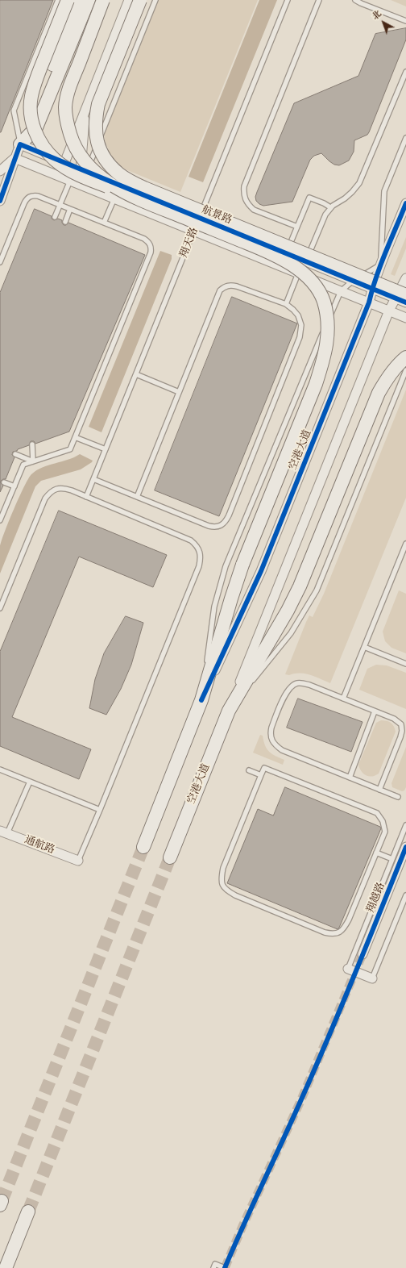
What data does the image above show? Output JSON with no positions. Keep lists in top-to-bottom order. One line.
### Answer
{"streets":{"main road":["空港大道"],"street":["航景路","通航路","翔越路"],"lane":["翔天路"]},"crossings":[["航景路","翔天路"],["航景路","空港大道"]],"north":"top left"}
